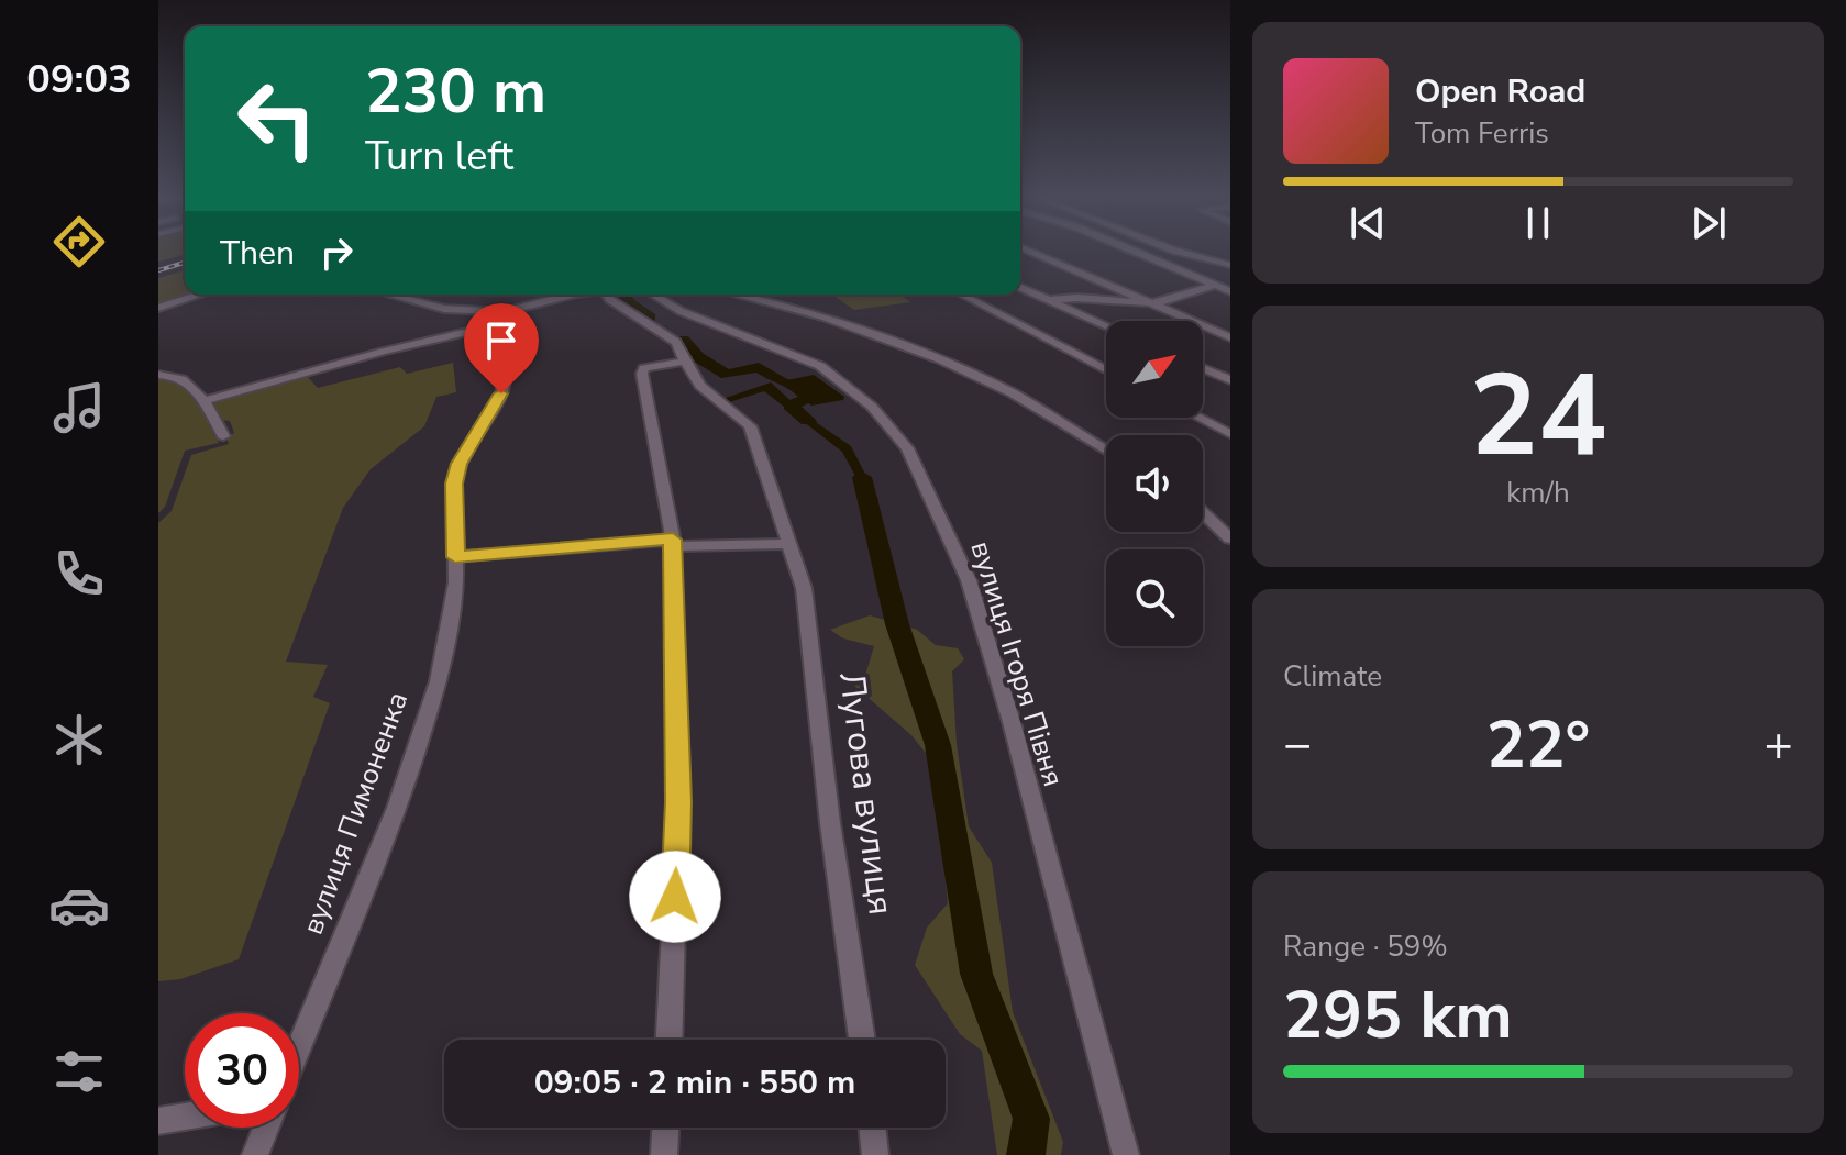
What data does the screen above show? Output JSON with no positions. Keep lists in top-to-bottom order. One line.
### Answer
{"streets":{"street":["вулиця Ігоря Півня","Лугова вулиця","вулиця Пимоненка"]},"north":"top right","page":{"tabs":"09:03","turn":["230 m","Turn left"],"song":["Open Road","Tom Ferris"],"then":"Then","tile":[["24","km/h"],"Climate",["Range · 59%","295 km"]],"heat":["−","22°","+"],"limit":"30","trip":"09:05 · 2 min · 550 m"}}
